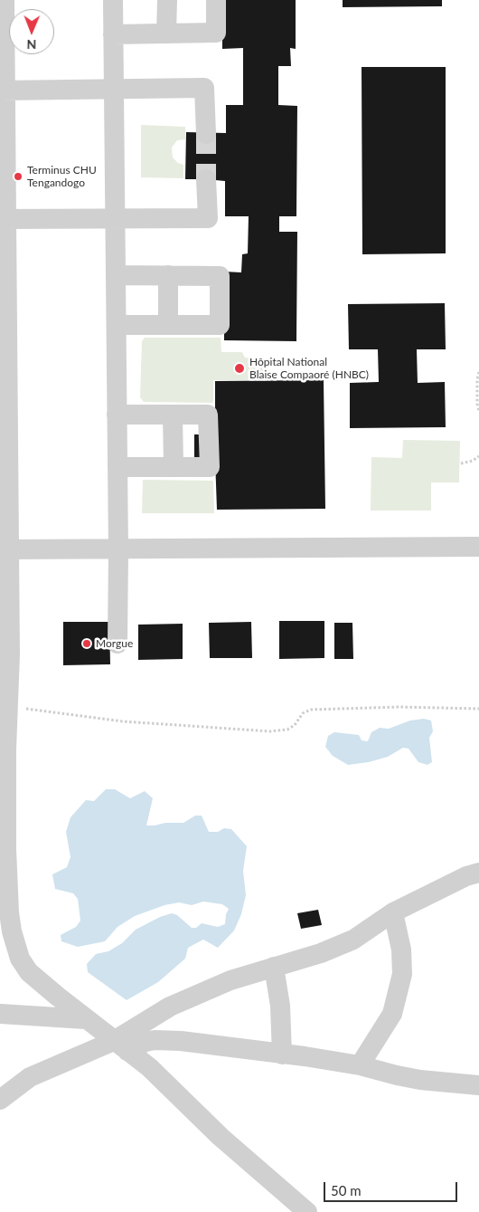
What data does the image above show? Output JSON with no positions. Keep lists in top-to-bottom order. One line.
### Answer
{"places":["Terminus CHU Tengandogo","Hôpital National Blaise Compaoré (HNBC)","Morgue"],"scale_bar":"50 m","north":"bottom"}
